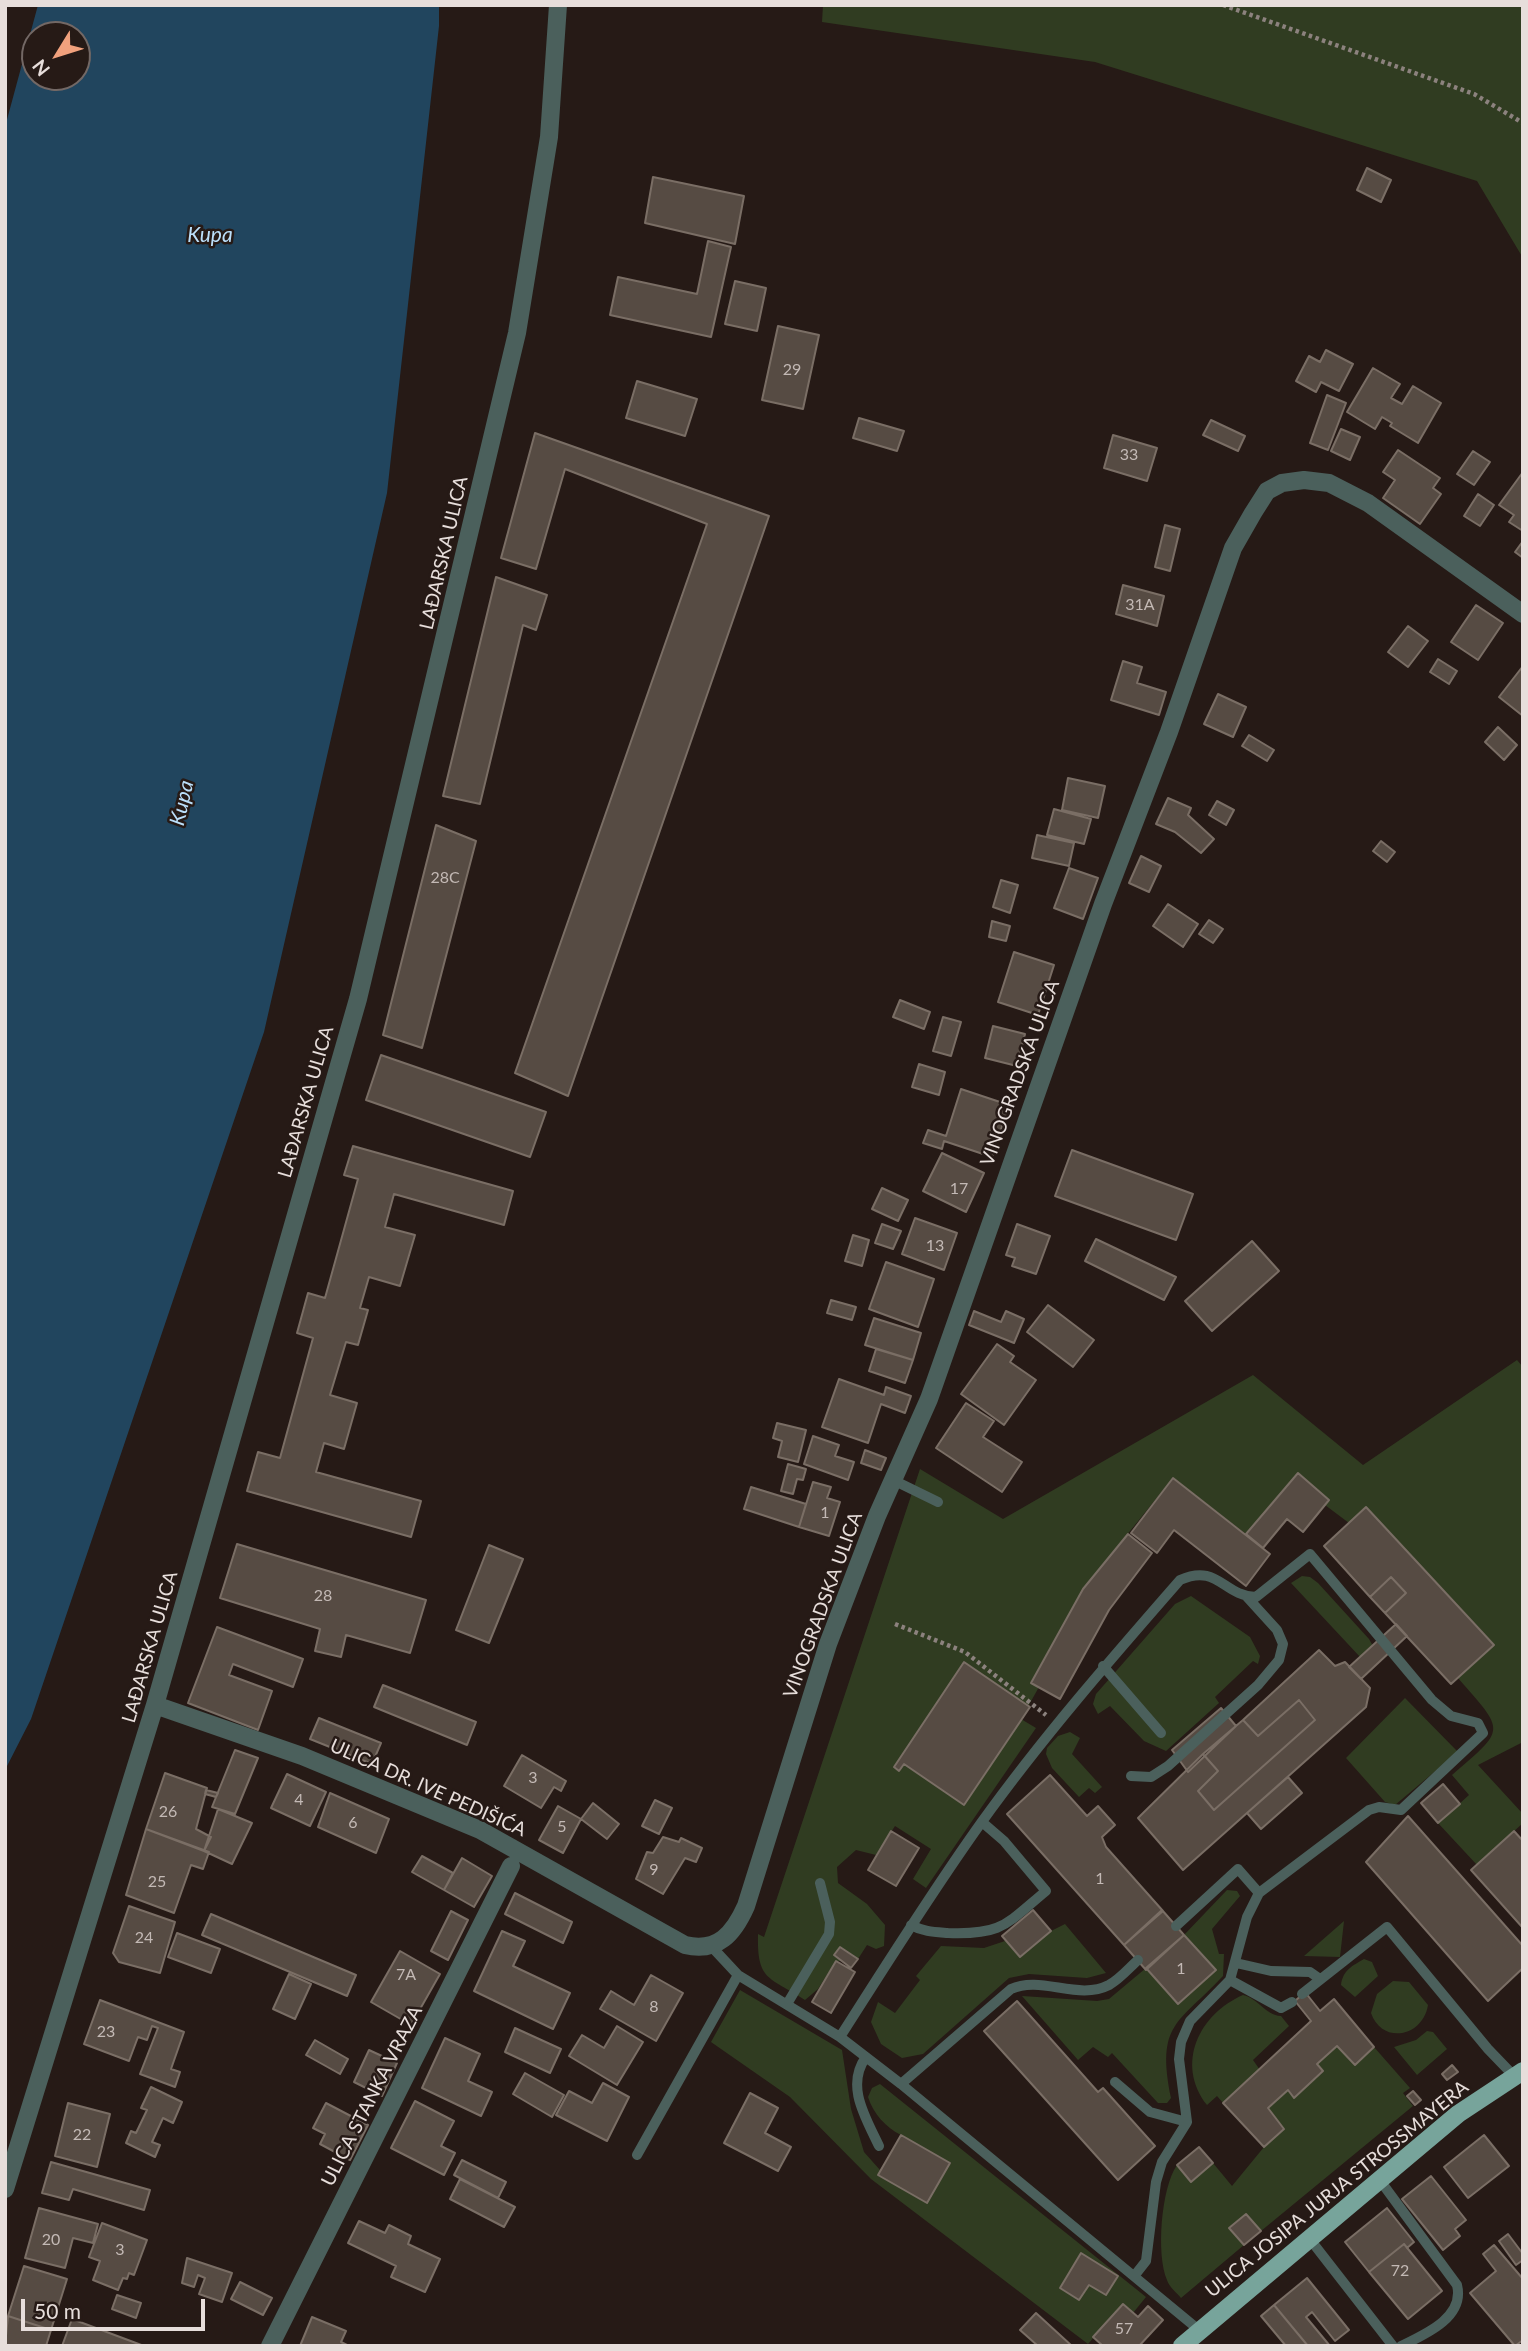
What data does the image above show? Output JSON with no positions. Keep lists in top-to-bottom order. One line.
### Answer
{"streets":{"main road":["ULICA JOSIPA JURJA STROSSMAYERA"],"street":["LAĐARSKA ULICA","VINOGRADSKA ULICA","ULICA DR. IVE PEDIŠIĆA","ULICA STANKA VRAZA"]},"crossings":[["LAĐARSKA ULICA","ULICA DR. IVE PEDIŠIĆA"],["VINOGRADSKA ULICA","ULICA DR. IVE PEDIŠIĆA"]],"water":["Kupa"],"house_numbers":["29","33","31A","28C","17","13","1","28","3","4","26","6","5","9","1","25","24","1","7A","8","23","22","20","3","72","57"],"scale_bar":"50 m","north":"bottom left"}
